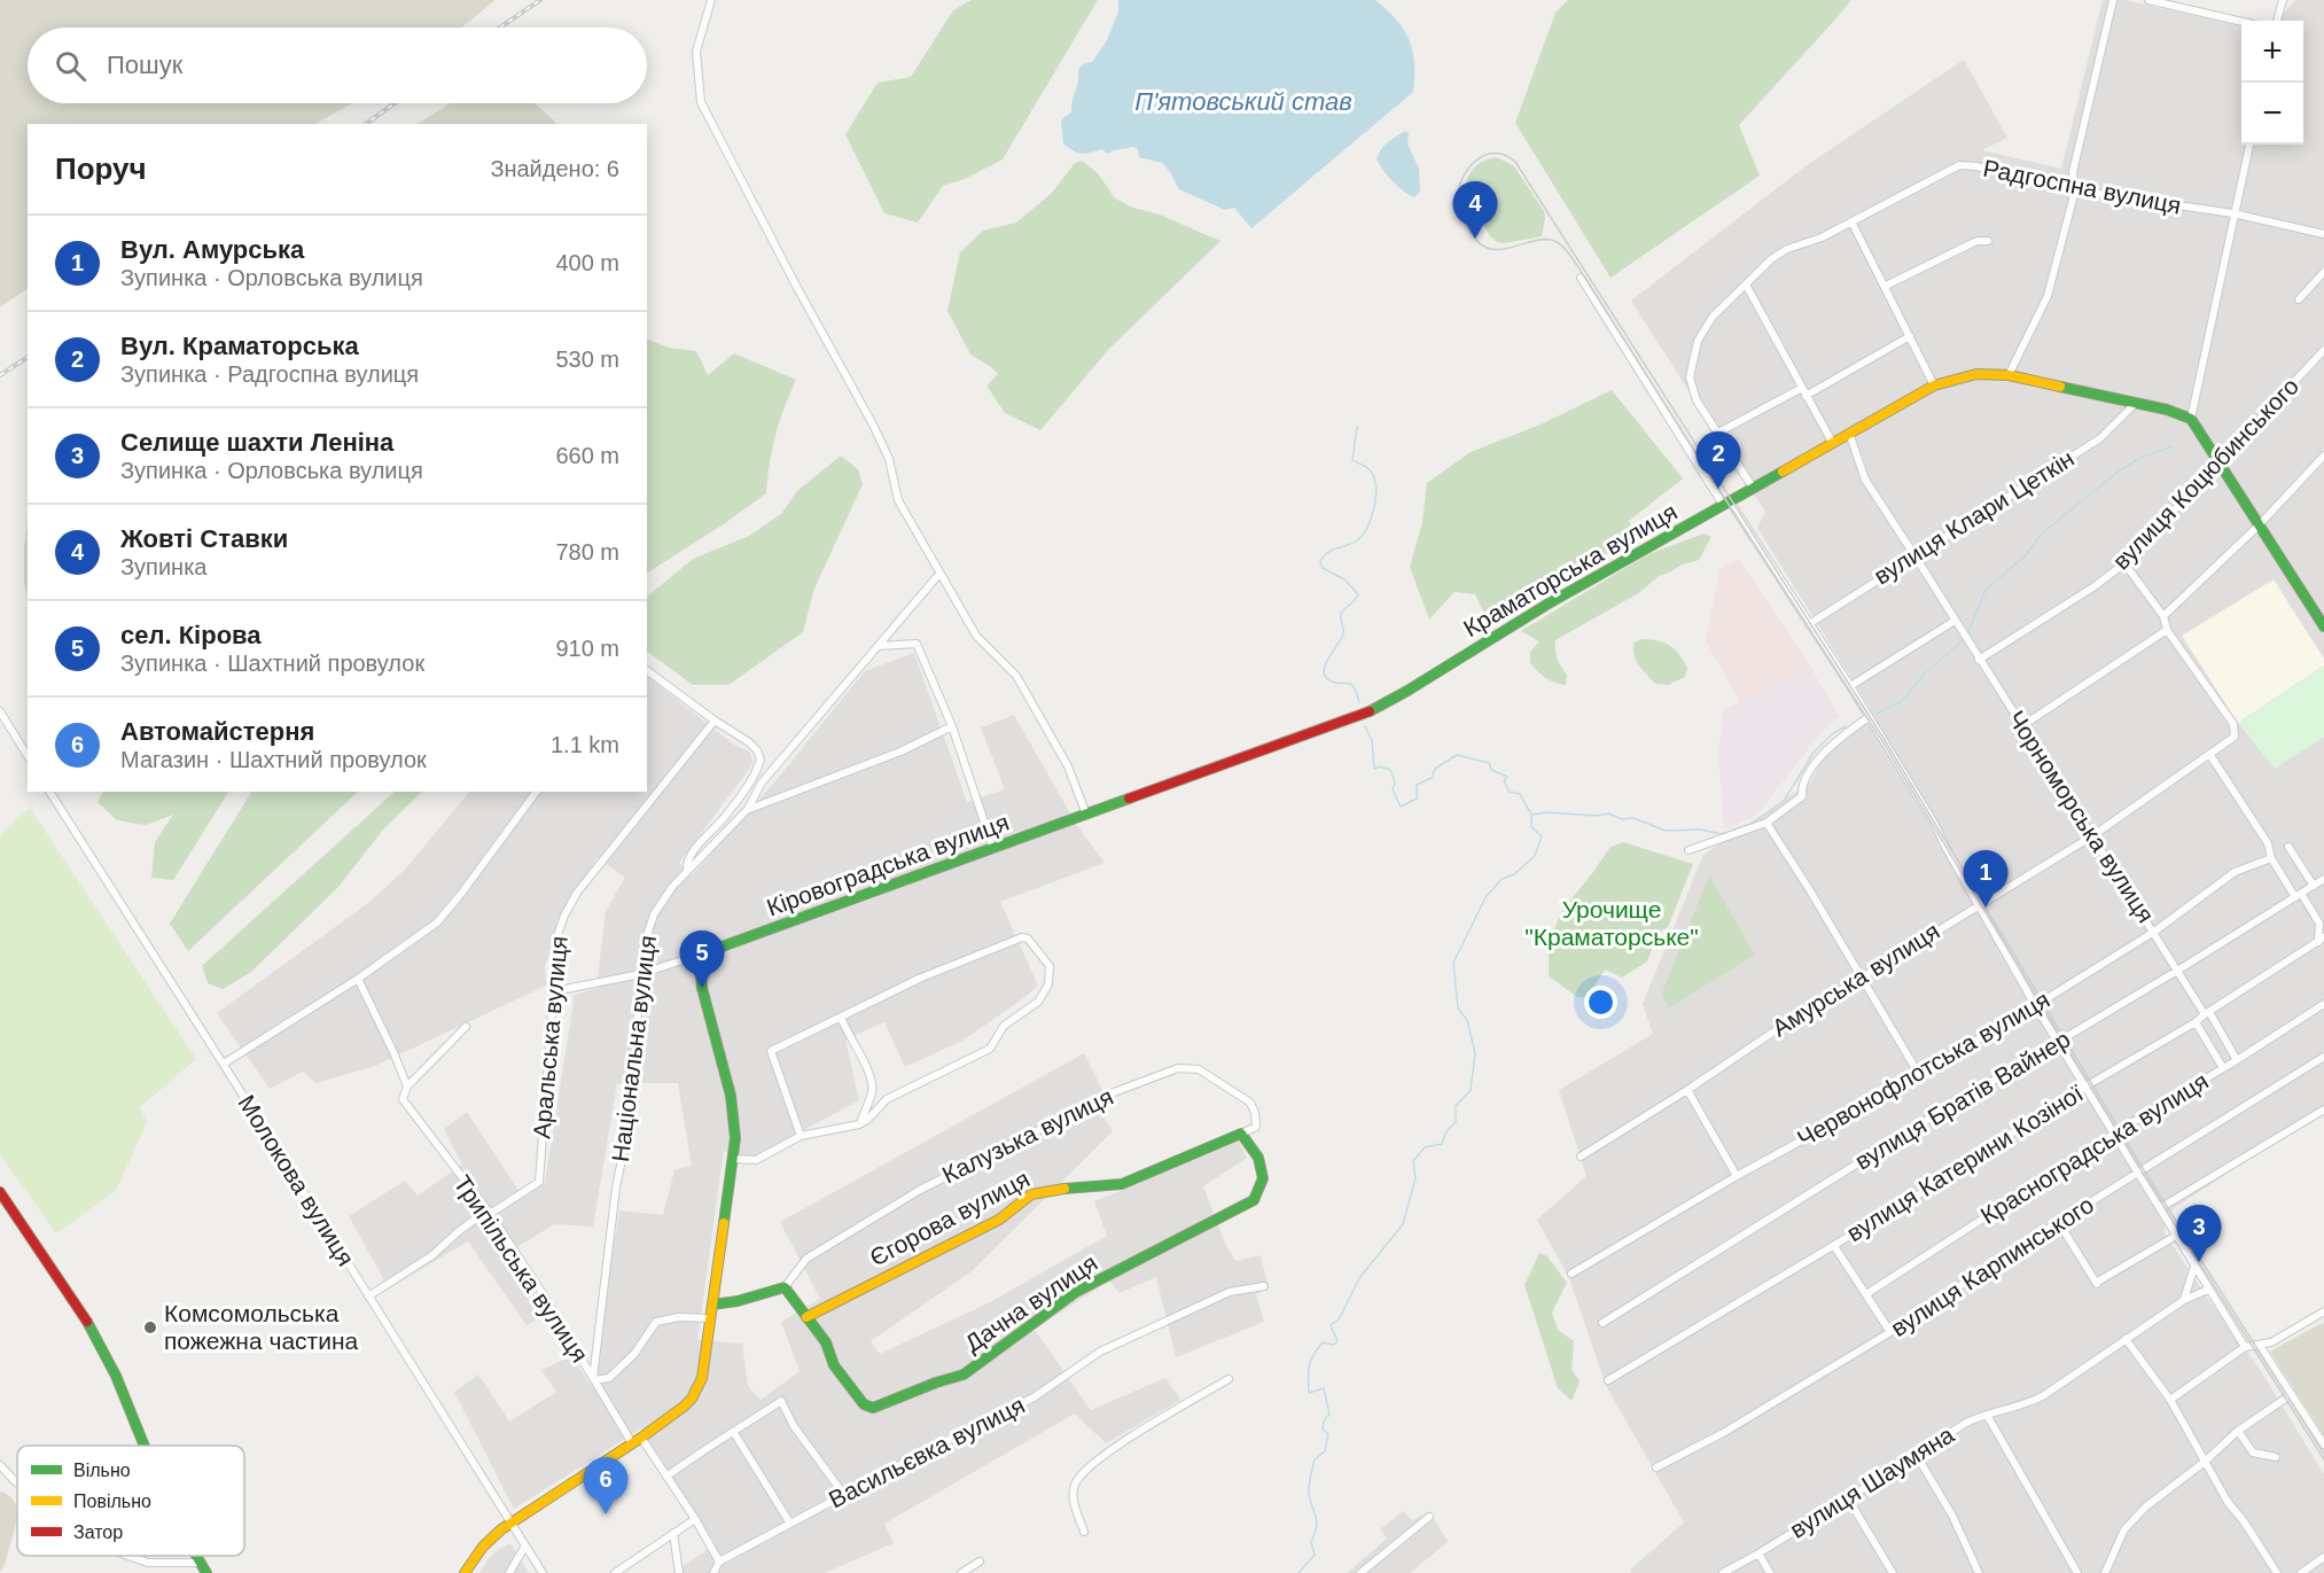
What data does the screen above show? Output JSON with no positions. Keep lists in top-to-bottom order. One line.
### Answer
{"streets":{"street":["Радгоспна вулиця","вулиця Коцюбинського","вулиця Клари Цеткін","Краматорська вулиця","Чорноморська вулиця","Кіровоградська вулиця","Амурська вулиця","Аральська вулиця","Національна вулиця","Червонофлотська вулиця","вулиця Братів Вайнер","Калузька вулиця","Красноградська вулиця","вулиця Катерини Козіної","Молокова вулиця","Єгорова вулиця","вулиця Карпинського","Трипільська вулиця","Дачна вулиця","Васильєвка вулиця","вулиця Шаумяна"]},"crossings":[["Радгоспна вулиця","Краматорська вулиця"],["вулиця Коцюбинського","Чорноморська вулиця"],["вулиця Клари Цеткін","Краматорська вулиця"],["вулиця Клари Цеткін","Чорноморська вулиця"],["Краматорська вулиця","Чорноморська вулиця"],["Краматорська вулиця","Кіровоградська вулиця"],["Чорноморська вулиця","Амурська вулиця"],["Чорноморська вулиця","Червонофлотська вулиця"],["Чорноморська вулиця","вулиця Братів Вайнер"],["Чорноморська вулиця","Красноградська вулиця"],["Чорноморська вулиця","вулиця Катерини Козіної"],["Аральська вулиця","Трипільська вулиця"],["Національна вулиця","Трипільська вулиця"],["Калузька вулиця","Єгорова вулиця"],["Калузька вулиця","Дачна вулиця"],["Єгорова вулиця","Дачна вулиця"]],"water":["П'ятовський став"],"parks":["Урочище \"Краматорське\""],"places":["Комсомольська пожежна частина"],"legend":["Вільно","Повільно","Затор"],"page":{"map_buttons":["+","−"],"search":"Пошук","heading":["Поруч","Знайдено: 6"],"pins":["4","2","1","5","3","6"],"list":[{"mark":"1","name":"Вул. Амурська","note":"Зупинка · Орловська вулиця","value":"400 m"},{"mark":"2","name":"Вул. Краматорська","note":"Зупинка · Радгоспна вулиця","value":"530 m"},{"mark":"3","name":"Селище шахти Леніна","note":"Зупинка · Орловська вулиця","value":"660 m"},{"mark":"4","name":"Жовті Ставки","note":"Зупинка","value":"780 m"},{"mark":"5","name":"сел. Кірова","note":"Зупинка · Шахтний провулок","value":"910 m"},{"mark":"6","name":"Автомайстерня","note":"Магазин · Шахтний провулок","value":"1.1 km"}]}}
